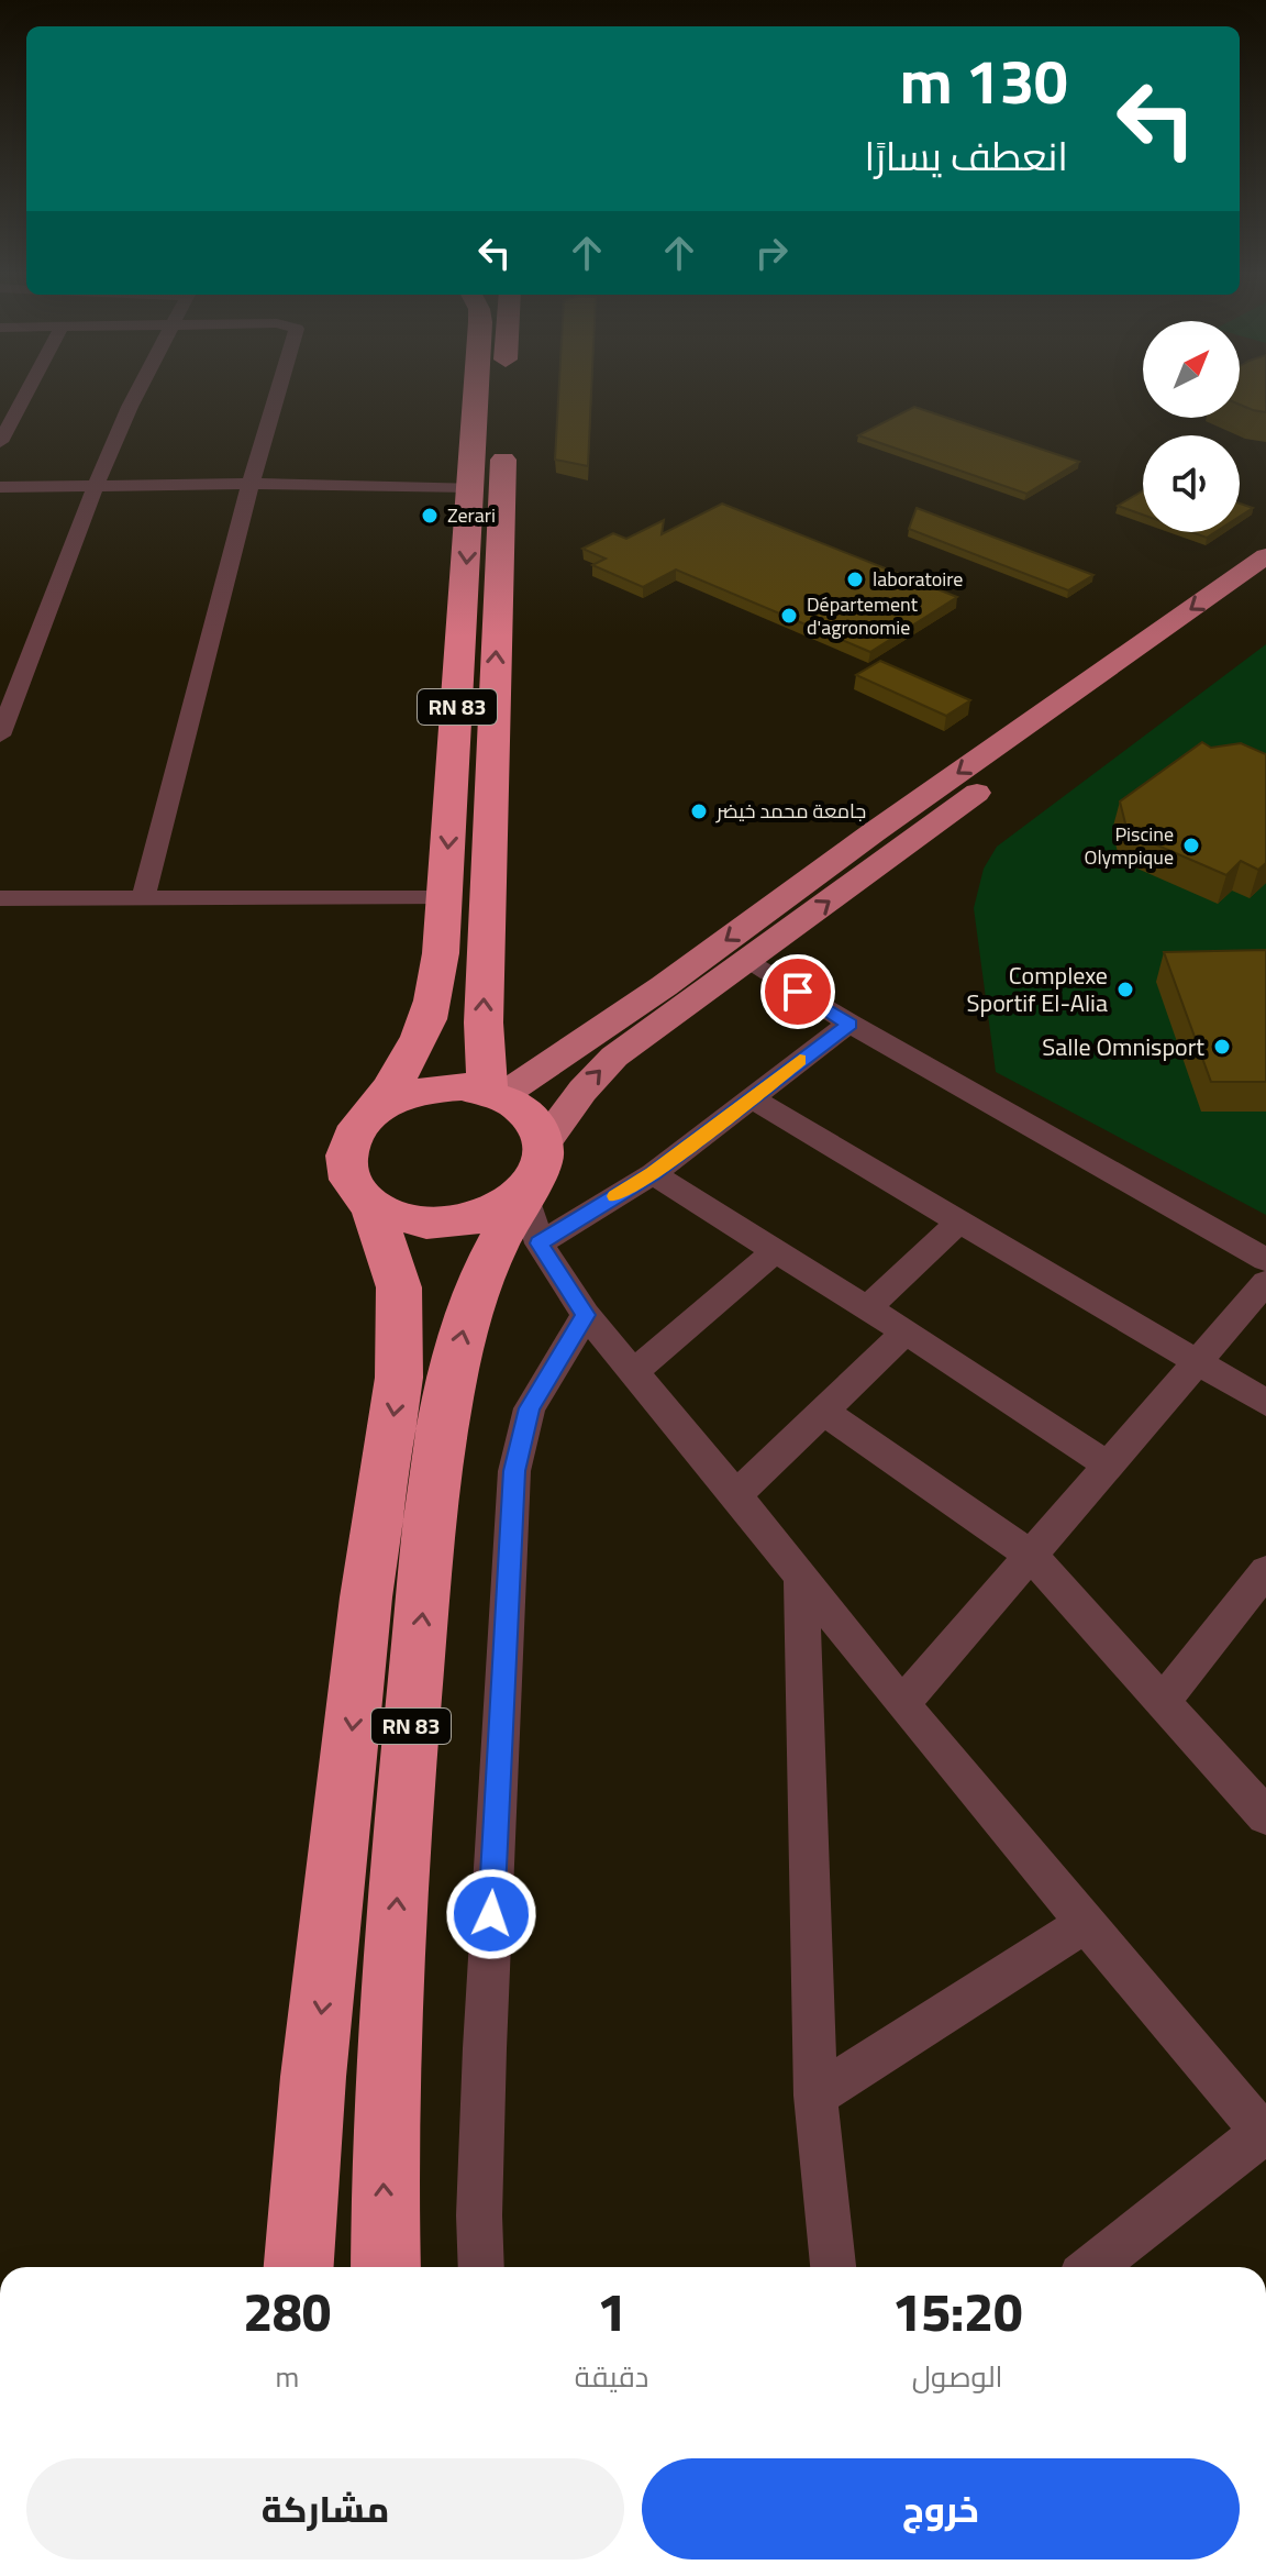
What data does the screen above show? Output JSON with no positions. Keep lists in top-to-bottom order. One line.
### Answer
{"streets":{"highway":["RN 83"]},"places":["Zerari","laboratoire","Département d'agronomie","جامعة محمد خيضر","Piscine Olympique","Complexe Sportif El-Alia","Salle Omnisport"],"north":"top right","page":{"turn":["130 m","انعطف يسارًا"],"eta":["15:20","الوصول","1","دقيقة","280","m"],"buttons":["خروج","مشاركة"]}}
